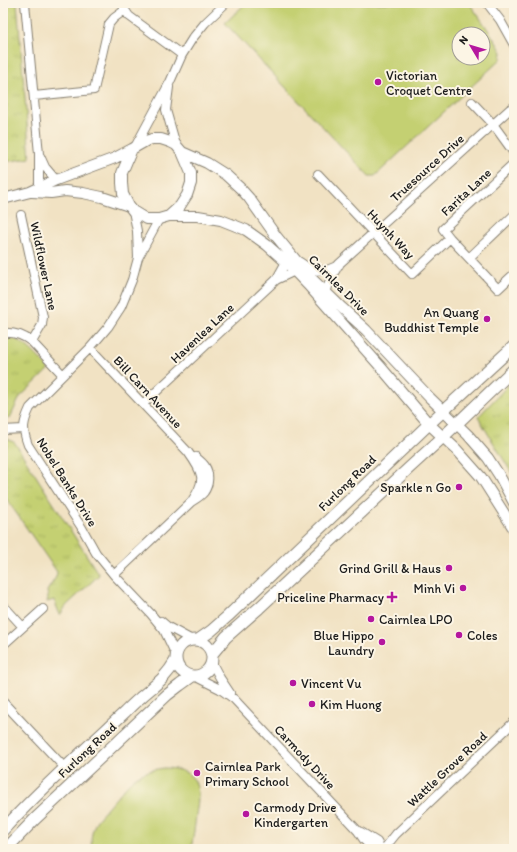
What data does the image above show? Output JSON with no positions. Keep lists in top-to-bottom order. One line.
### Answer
{"streets":{"main road":["Furlong Road"],"street":["Truesource Drive","Farita Lane","Huynh Way","Wildflower Lane","Cairnlea Drive","Havenlea Lane","Bill Carn Avenue","Nobel Banks Drive","Carmody Drive","Wattle Grove Road"]},"crossings":[["Truesource Drive","Huynh Way"],["Farita Lane","Huynh Way"],["Cairnlea Drive","Havenlea Lane"],["Cairnlea Drive","Nobel Banks Drive"],["Cairnlea Drive","Furlong Road"],["Havenlea Lane","Bill Carn Avenue"],["Bill Carn Avenue","Nobel Banks Drive"],["Nobel Banks Drive","Furlong Road"],["Nobel Banks Drive","Carmody Drive"],["Furlong Road","Carmody Drive"],["Carmody Drive","Wattle Grove Road"]],"places":{"other":["Victorian Croquet Centre","An Quang Buddhist Temple","Sparkle n Go","Grind Grill & Haus","Minh Vi","Cairnlea LPO","Coles","Blue Hippo Laundry","Vincent Vu","Kim Huong","Cairnlea Park Primary School","Carmody Drive Kindergarten"],"health":["Priceline Pharmacy"]},"north":"top left"}
